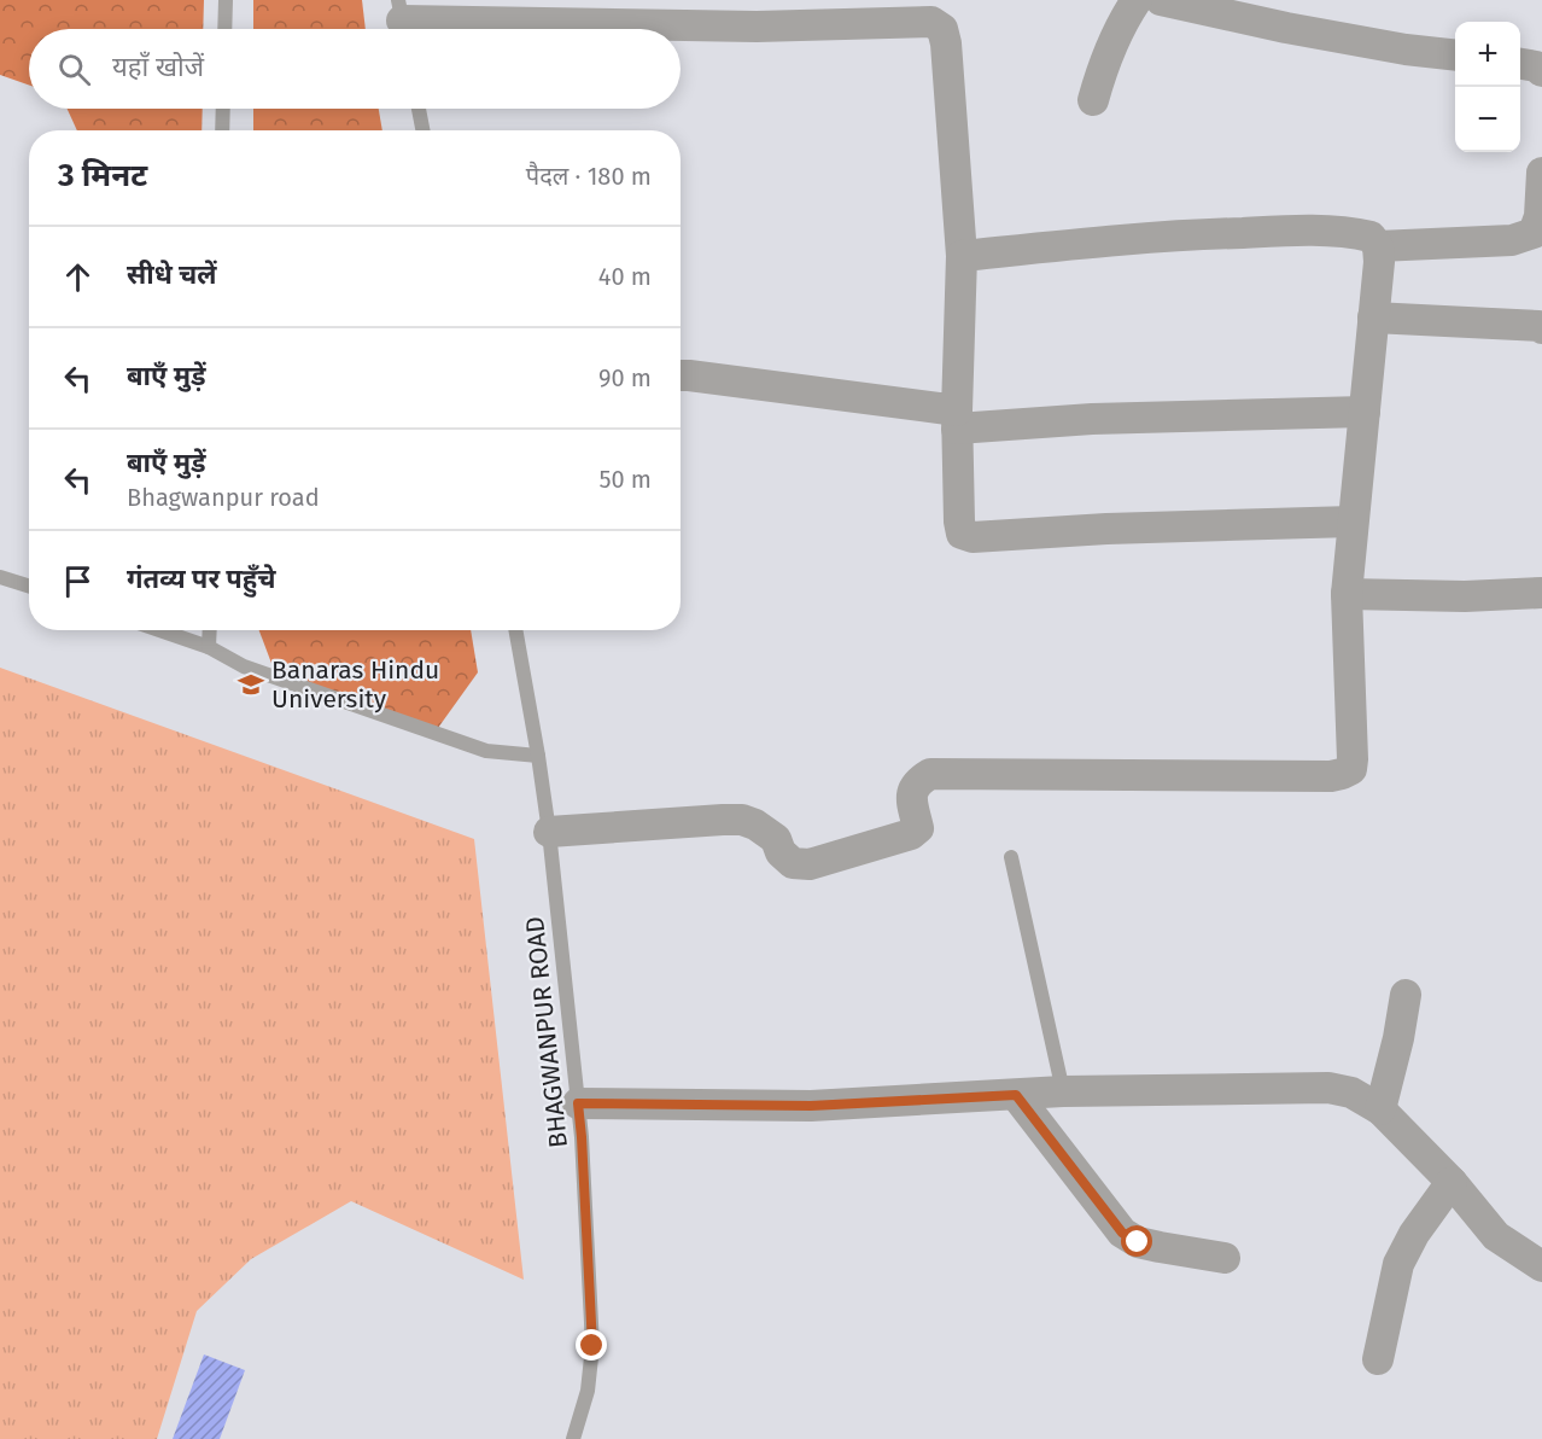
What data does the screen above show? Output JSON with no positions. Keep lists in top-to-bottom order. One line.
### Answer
{"streets":{"lane":["BHAGWANPUR ROAD"]},"places":{"school or university":["Banaras Hindu University"]},"page":{"map_buttons":["+","−"],"search":"यहाँ खोजें","heading":["3 मिनट","पैदल · 180 m"],"list":[["सीधे चलें","40 m"],["बाएँ मुड़ें","90 m"],["बाएँ मुड़ें","Bhagwanpur road","50 m"],"गंतव्य पर पहुँचे"]}}
